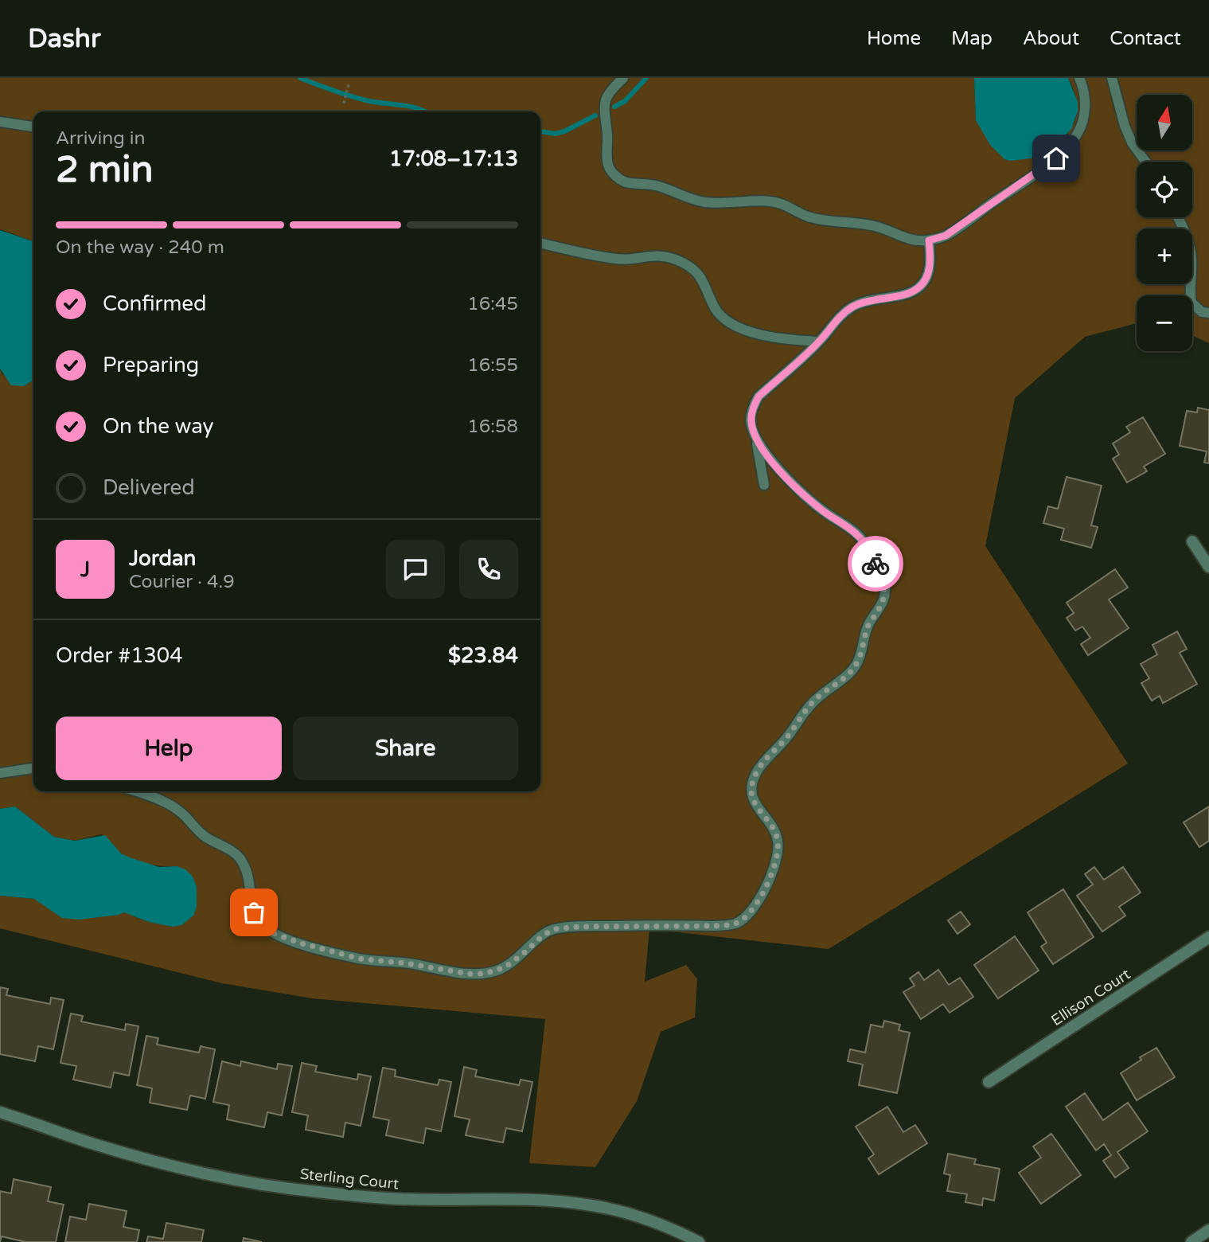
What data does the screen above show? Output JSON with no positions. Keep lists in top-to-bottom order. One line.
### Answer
{"streets":{"street":["Ellison Court","Sterling Court"]},"north":"top","page":{"header":"Dashr","nav":["Home","Map","About","Contact"],"map_buttons":["+","−"],"heading":["2 min","Arriving in","17:08–17:13"],"panel":["Jordan","Courier · 4.9","Order #1304","$23.84"],"bar":"On the way · 240 m","list":[["Confirmed","16:45"],["Preparing","16:55"],["On the way","16:58"],"Delivered"],"round":"J","buttons":["Help","Share"]}}
